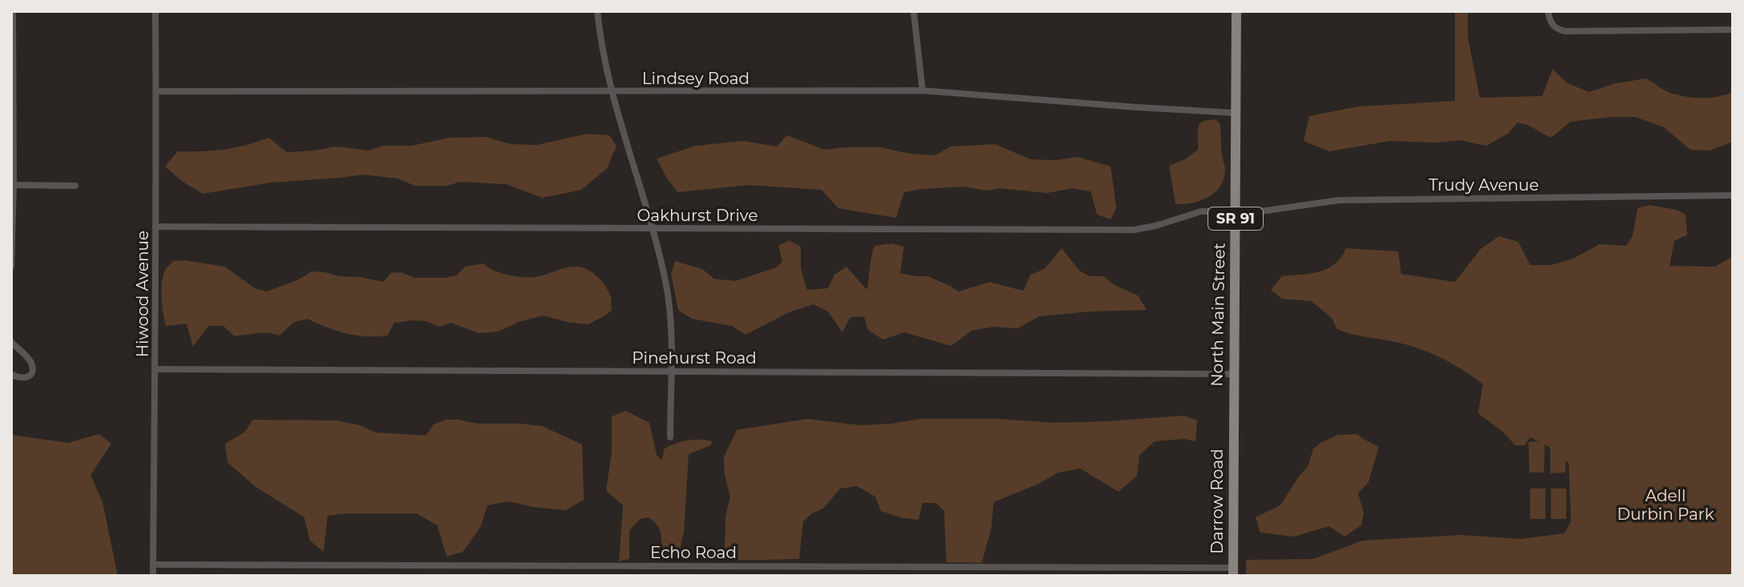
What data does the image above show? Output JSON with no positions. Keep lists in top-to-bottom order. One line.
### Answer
{"streets":{"main road":["SR 91","North Main Street","Darrow Road"],"street":["Lindsey Road","Trudy Avenue","Oakhurst Drive","Hiwood Avenue","Pinehurst Road","Echo Road"]},"crossings":[["Lindsey Road","Hiwood Avenue"],["Lindsey Road","North Main Street"],["Trudy Avenue","Oakhurst Drive"],["Trudy Avenue","North Main Street"],["Oakhurst Drive","Hiwood Avenue"],["Oakhurst Drive","North Main Street"],["Hiwood Avenue","Pinehurst Road"],["Hiwood Avenue","Echo Road"],["North Main Street","Pinehurst Road"],["North Main Street","Darrow Road"],["Darrow Road","Echo Road"]],"parks":["Adell Durbin Park"]}
